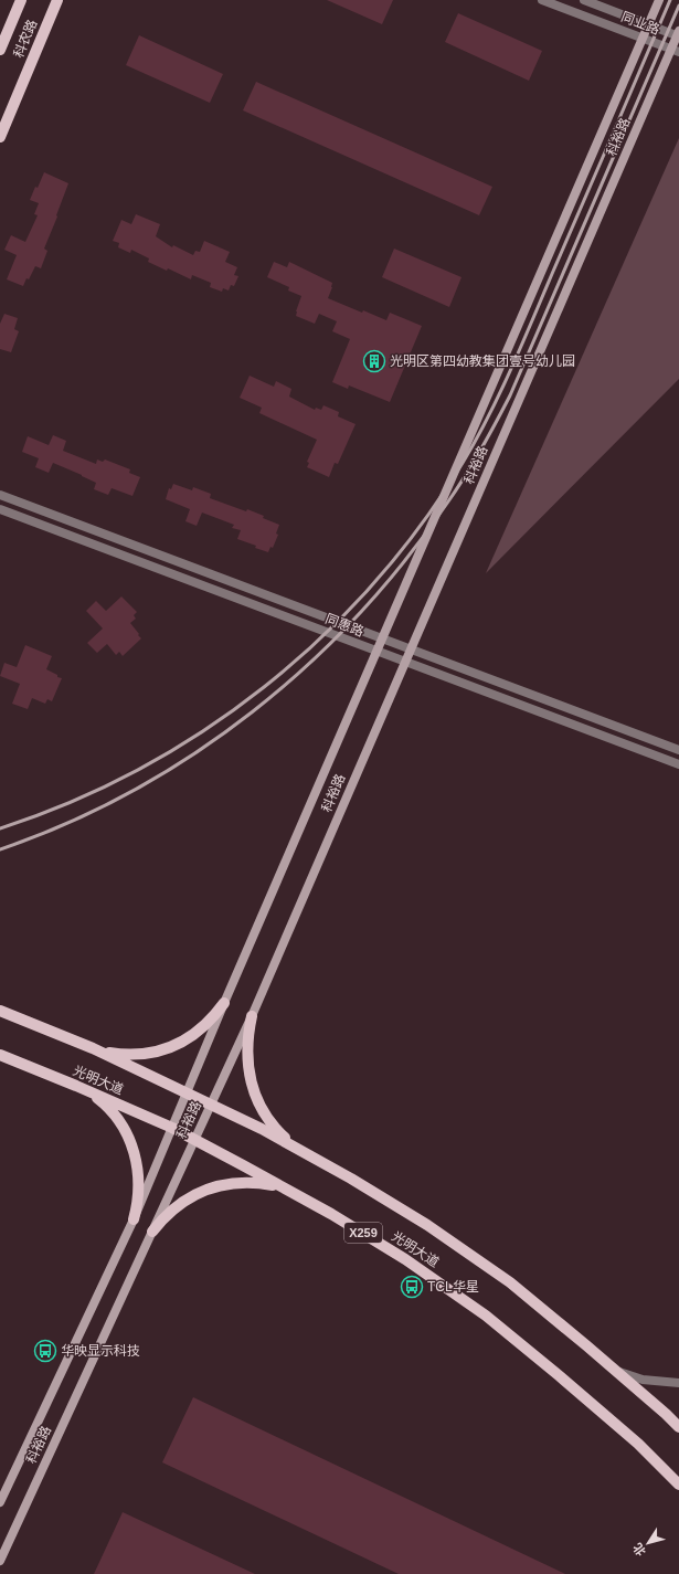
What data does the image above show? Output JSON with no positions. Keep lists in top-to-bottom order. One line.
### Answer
{"streets":{"main road":["科农路","科裕路","光明大道","X259"],"street":["同业路","同惠路"]},"crossings":[["同业路","科裕路"],["科裕路","同惠路"],["科裕路","光明大道"]],"places":{"building":["光明区第四幼教集团壹号幼儿园"],"bus stop":["TCL华星","华映显示科技"]},"north":"bottom left"}
